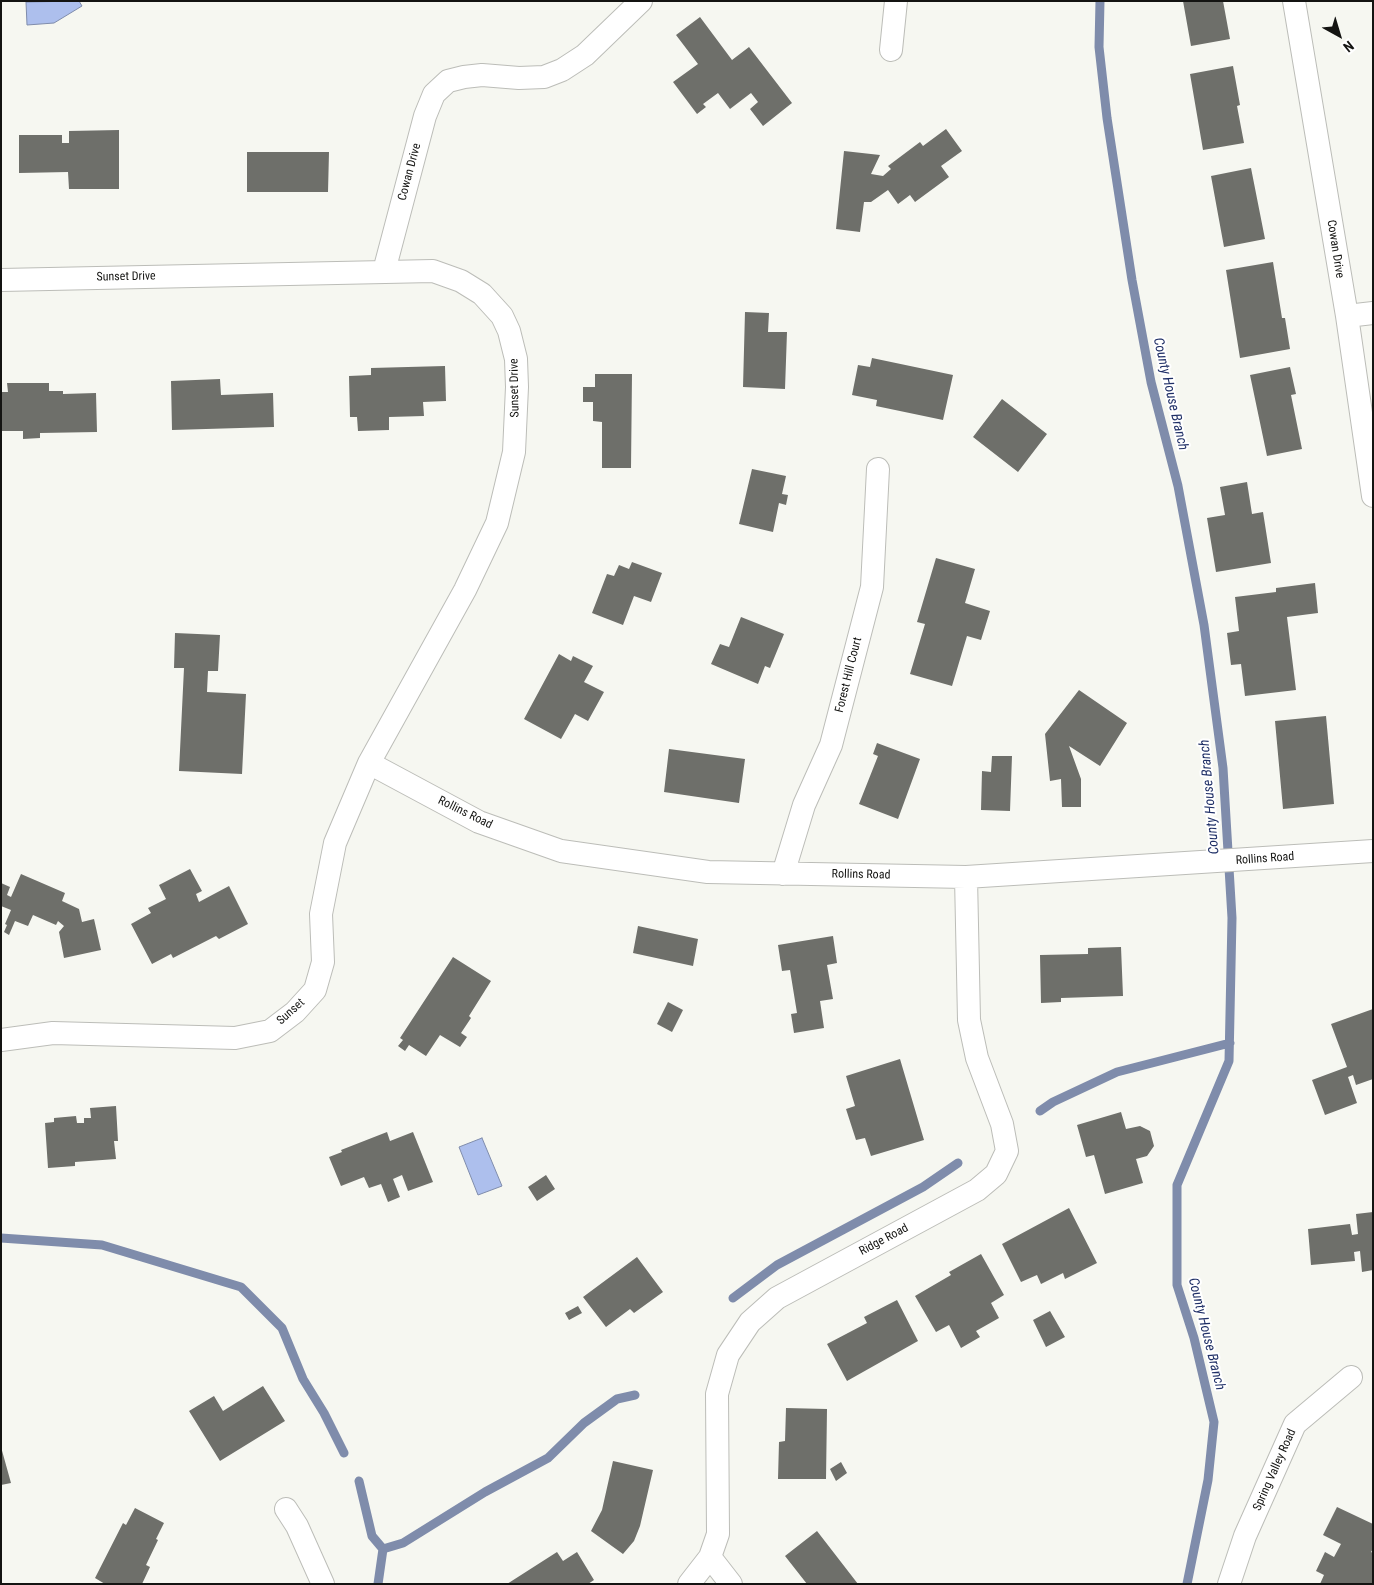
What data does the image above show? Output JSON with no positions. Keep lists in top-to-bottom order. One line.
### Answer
{"streets":{"street":["Cowan Drive","Sunset Drive","Forest Hill Court","Rollins Road","Sunset","Ridge Road","Spring Valley Road"]},"crossings":[["Cowan Drive","Sunset Drive"],["Sunset Drive","Rollins Road"],["Sunset Drive","Sunset"],["Forest Hill Court","Rollins Road"],["Rollins Road","Sunset"],["Rollins Road","Ridge Road"]],"water":["County House Branch"],"north":"bottom right"}
